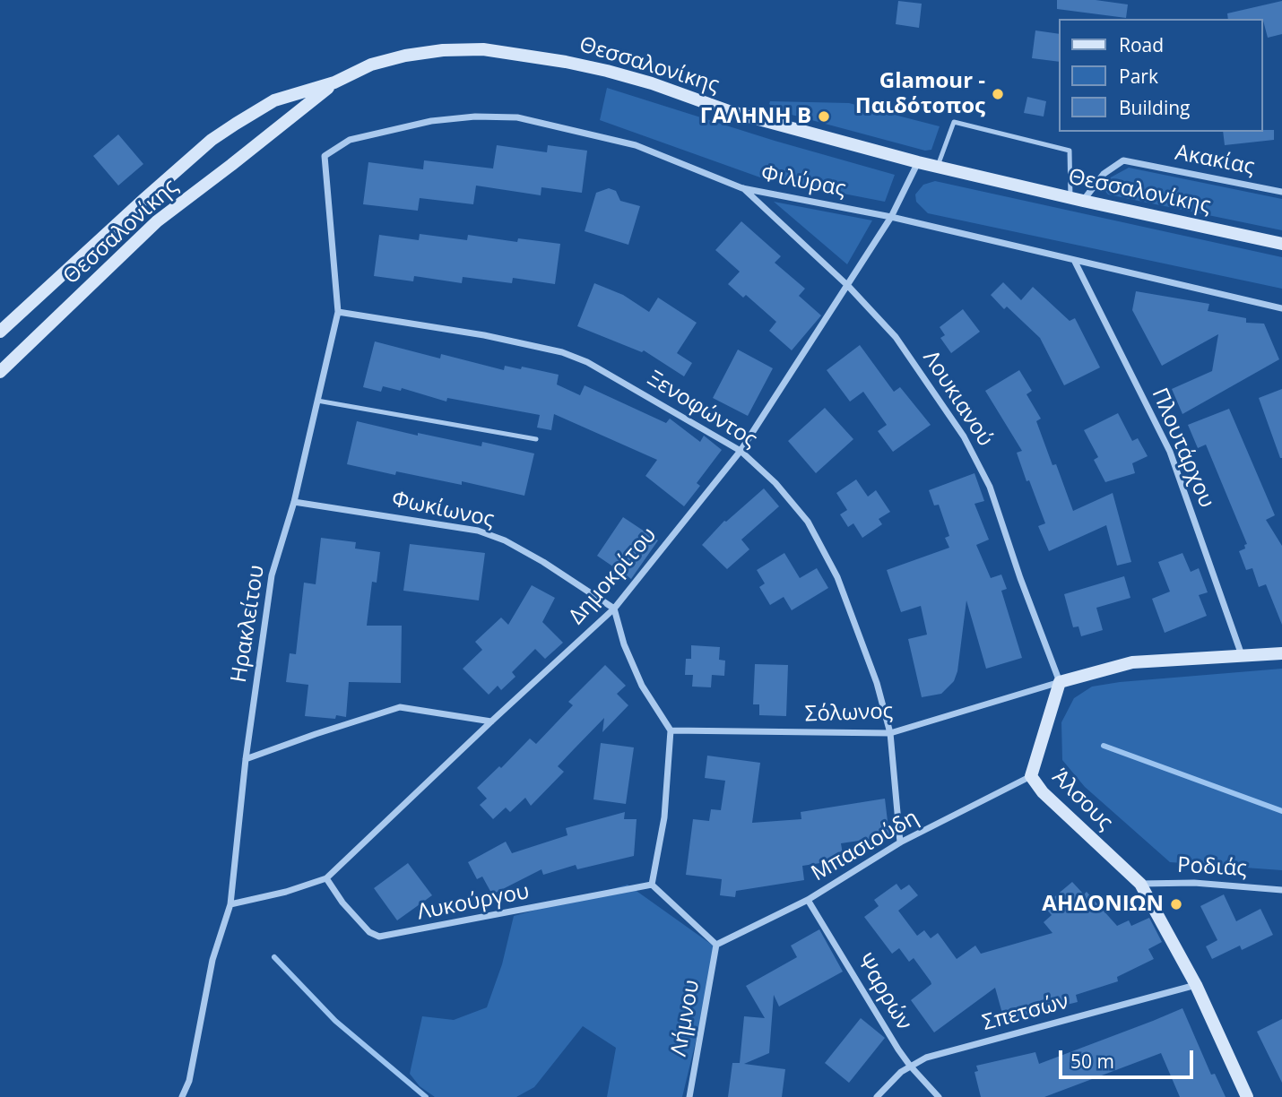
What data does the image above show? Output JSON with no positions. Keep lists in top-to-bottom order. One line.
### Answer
{"streets":{"main road":["Θεσσαλονίκης","Άλσους"],"street":["Ακακίας","Φιλύρας","Λουκιανού","Ξενοφώντος","Πλουτάρχου","Φωκίωνος","Δημοκρίτου","Ηρακλείτου","Σόλωνος","Μπασιούδη","Ροδιάς","Λυκούργου","Ψαρρών","Σπετσών","Λήμνου"]},"crossings":[["Θεσσαλονίκης","Ακακίας"],["Θεσσαλονίκης","Δημοκρίτου"],["Φιλύρας","Λουκιανού"],["Φιλύρας","Πλουτάρχου"],["Φιλύρας","Δημοκρίτου"],["Φιλύρας","Ηρακλείτου"],["Λουκιανού","Δημοκρίτου"],["Λουκιανού","Σόλωνος"],["Λουκιανού","Άλσους"],["Ξενοφώντος","Δημοκρίτου"],["Ξενοφώντος","Ηρακλείτου"],["Ξενοφώντος","Σόλωνος"],["Ξενοφώντος","Μπασιούδη"],["Φωκίωνος","Δημοκρίτου"],["Φωκίωνος","Ηρακλείτου"],["Δημοκρίτου","Ηρακλείτου"],["Δημοκρίτου","Λυκούργου"],["Σόλωνος","Άλσους"],["Άλσους","Μπασιούδη"],["Άλσους","Ροδιάς"],["Άλσους","Σπετσών"],["Μπασιούδη","Ψαρρών"],["Μπασιούδη","Λήμνου"],["Ψαρρών","Σπετσών"]],"places":["Glamour - Παιδότοπος","ΓΑΛΗΝΗ Β","ΑΗΔΟΝΙΩΝ"],"legend":["Road","Park","Building"],"scale_bar":"50 m"}
